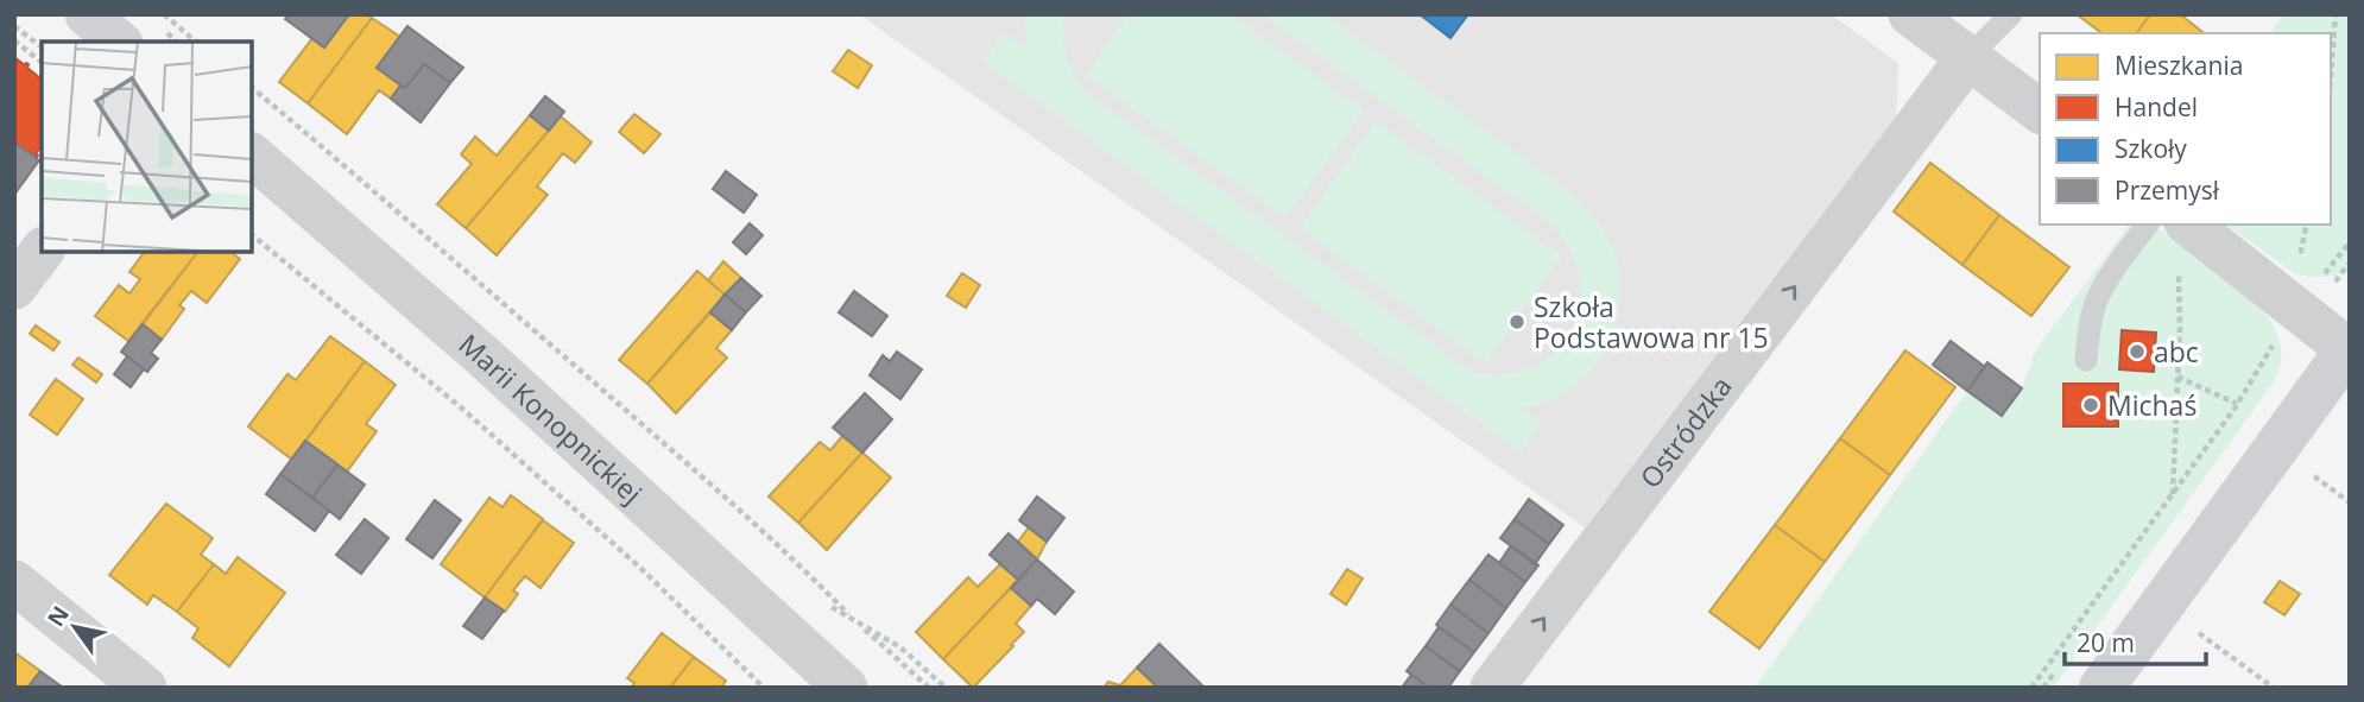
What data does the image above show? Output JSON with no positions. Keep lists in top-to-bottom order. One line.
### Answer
{"streets":{"street":["Marii Konopnickiej","Ostródzka"]},"one_way":["Ostródzka"],"places":["Szkoła Podstawowa nr 15","abc","Michaś"],"legend":["Mieszkania","Handel","Szkoły","Przemysł"],"scale_bar":"20 m","north":"top left"}
